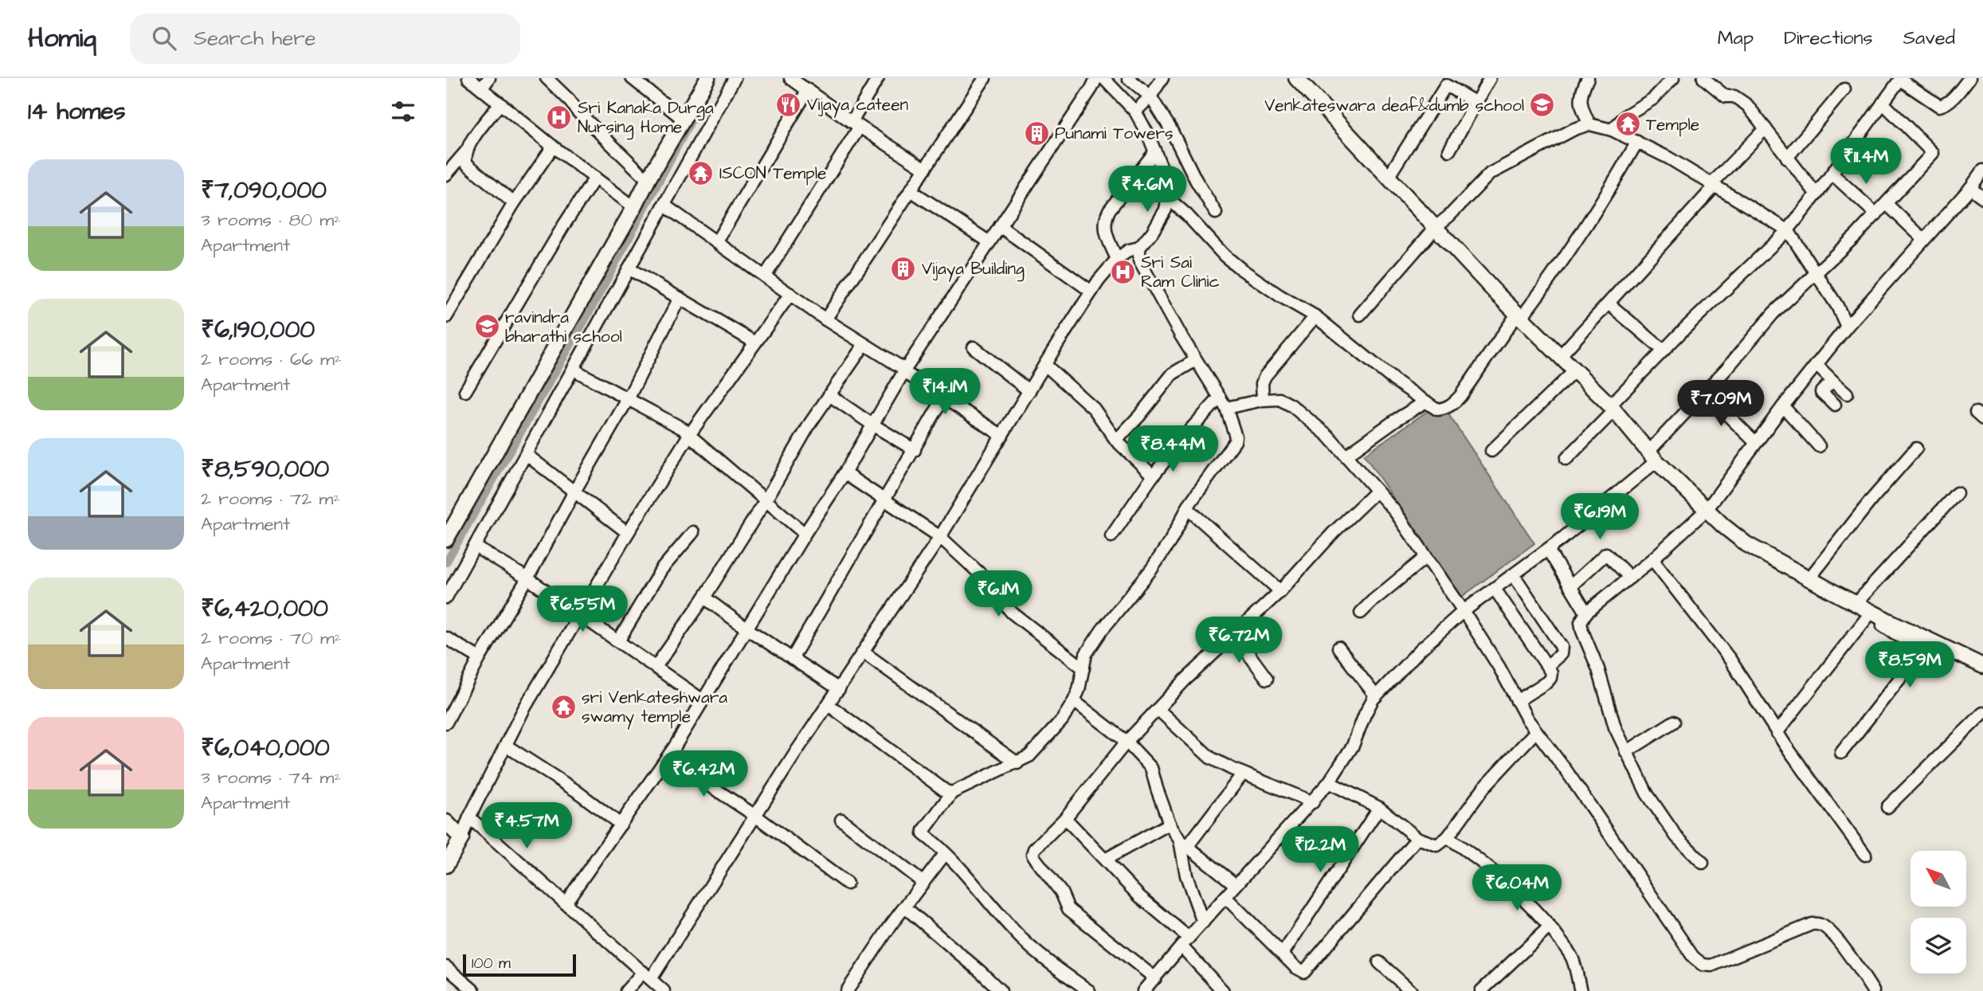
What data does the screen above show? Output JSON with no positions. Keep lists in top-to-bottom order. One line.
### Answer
{"places":{"restaurant":["Vijaya cateen"],"school or university":["Venkateswara deaf&dumb school","ravindra bharathi school"],"hospital":["Sri Kanaka Durga Nursing Home","Sri Sai Ram Clinic"],"temple":["Temple","ISCON Temple","sri Venkateshwara swamy temple"],"building":["Punami Towers","Vijaya Building"]},"scale_bar":"100 m","north":"top left","page":{"header":"Homiq","search":"Search here","nav":["Map","Directions","Saved"],"heading":"14 homes","price":["₹11.4M","₹4.6M","₹14.1M","₹7.09M","₹8.44M","₹6.19M","₹6.1M","₹6.55M","₹6.72M","₹8.59M","₹6.42M","₹4.57M","₹12.2M","₹6.04M"],"list":[{"name":"₹7,090,000","note":"3 rooms · 80 m² · Apartment"},{"name":"₹6,190,000","note":"2 rooms · 66 m² · Apartment"},{"name":"₹8,590,000","note":"2 rooms · 72 m² · Apartment"},{"name":"₹6,420,000","note":"2 rooms · 70 m² · Apartment"},{"name":"₹6,040,000","note":"3 rooms · 74 m² · Apartment"}],"scale":"100 m"}}
